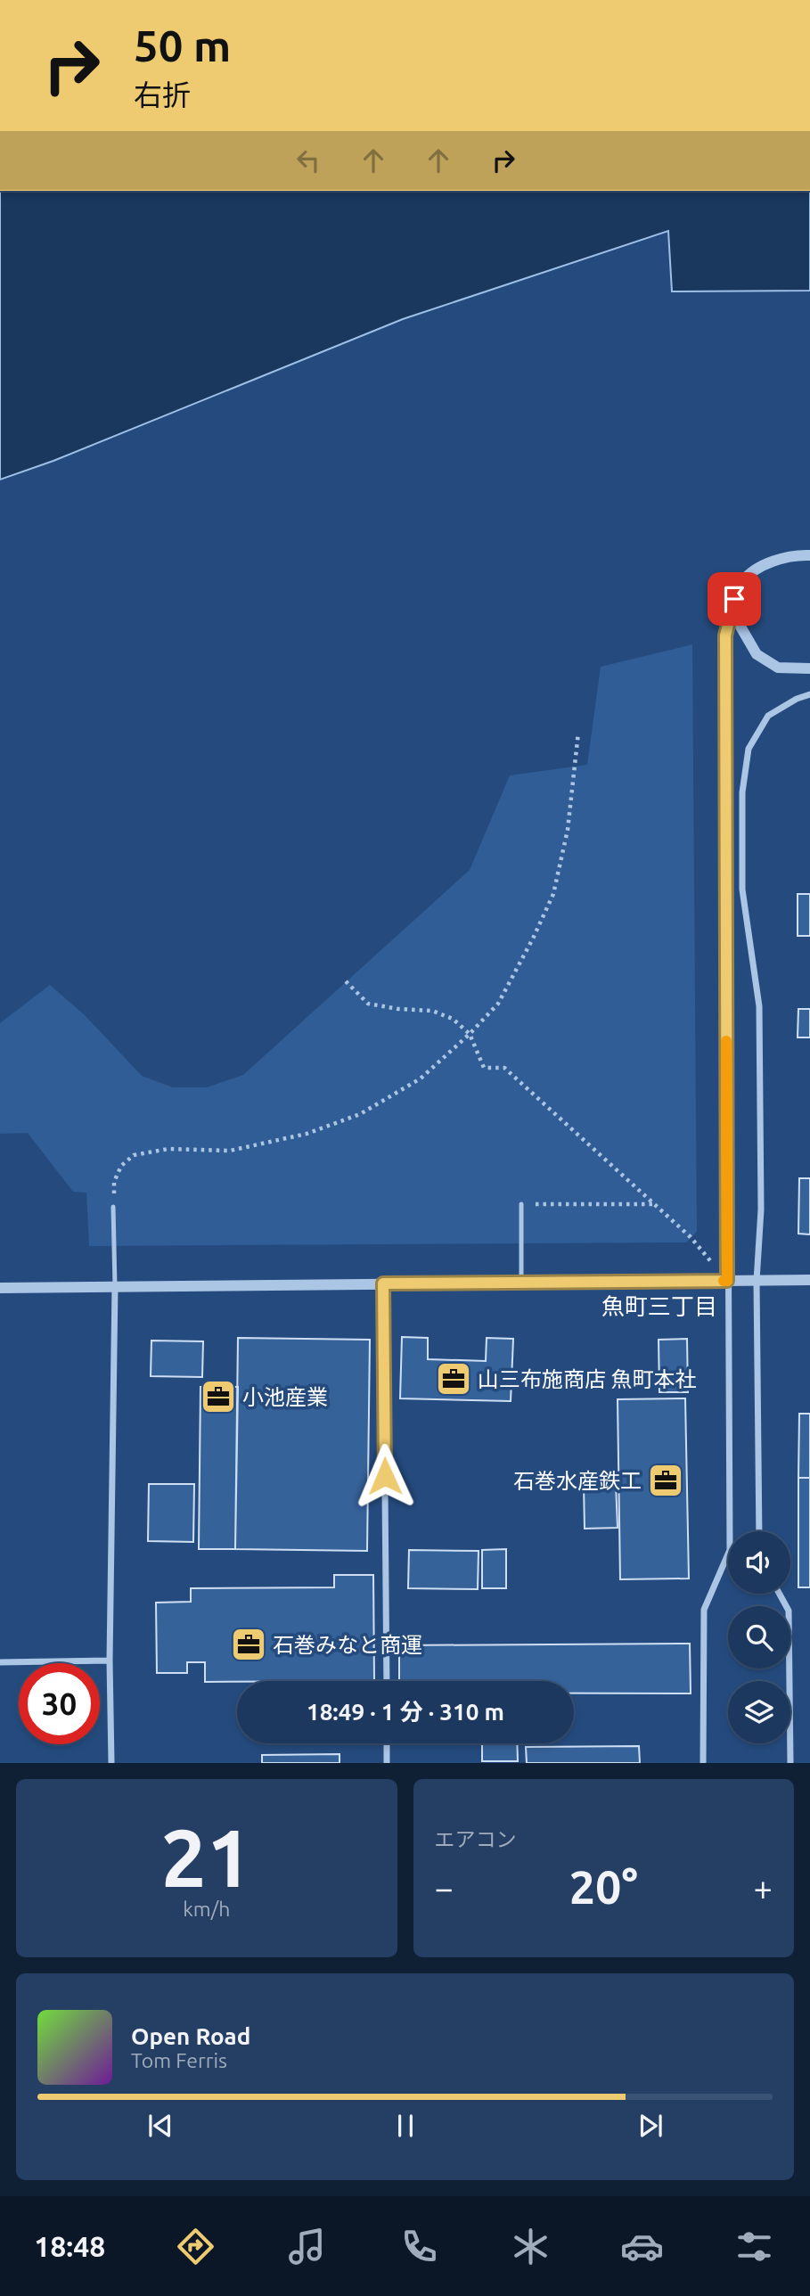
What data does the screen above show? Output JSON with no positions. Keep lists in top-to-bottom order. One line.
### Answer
{"districts":["魚町三丁目"],"places":{"office":["山三布施商店 魚町本社","小池産業","石巻水産鉄工","石巻みなと商運"]},"page":{"turn":["50 m","右折"],"limit":"30","trip":"18:49 · 1 分 · 310 m","tile":[["21","km/h"],"エアコン"],"heat":["−","20°","+"],"song":["Open Road","Tom Ferris"],"tabs":"18:48"}}
